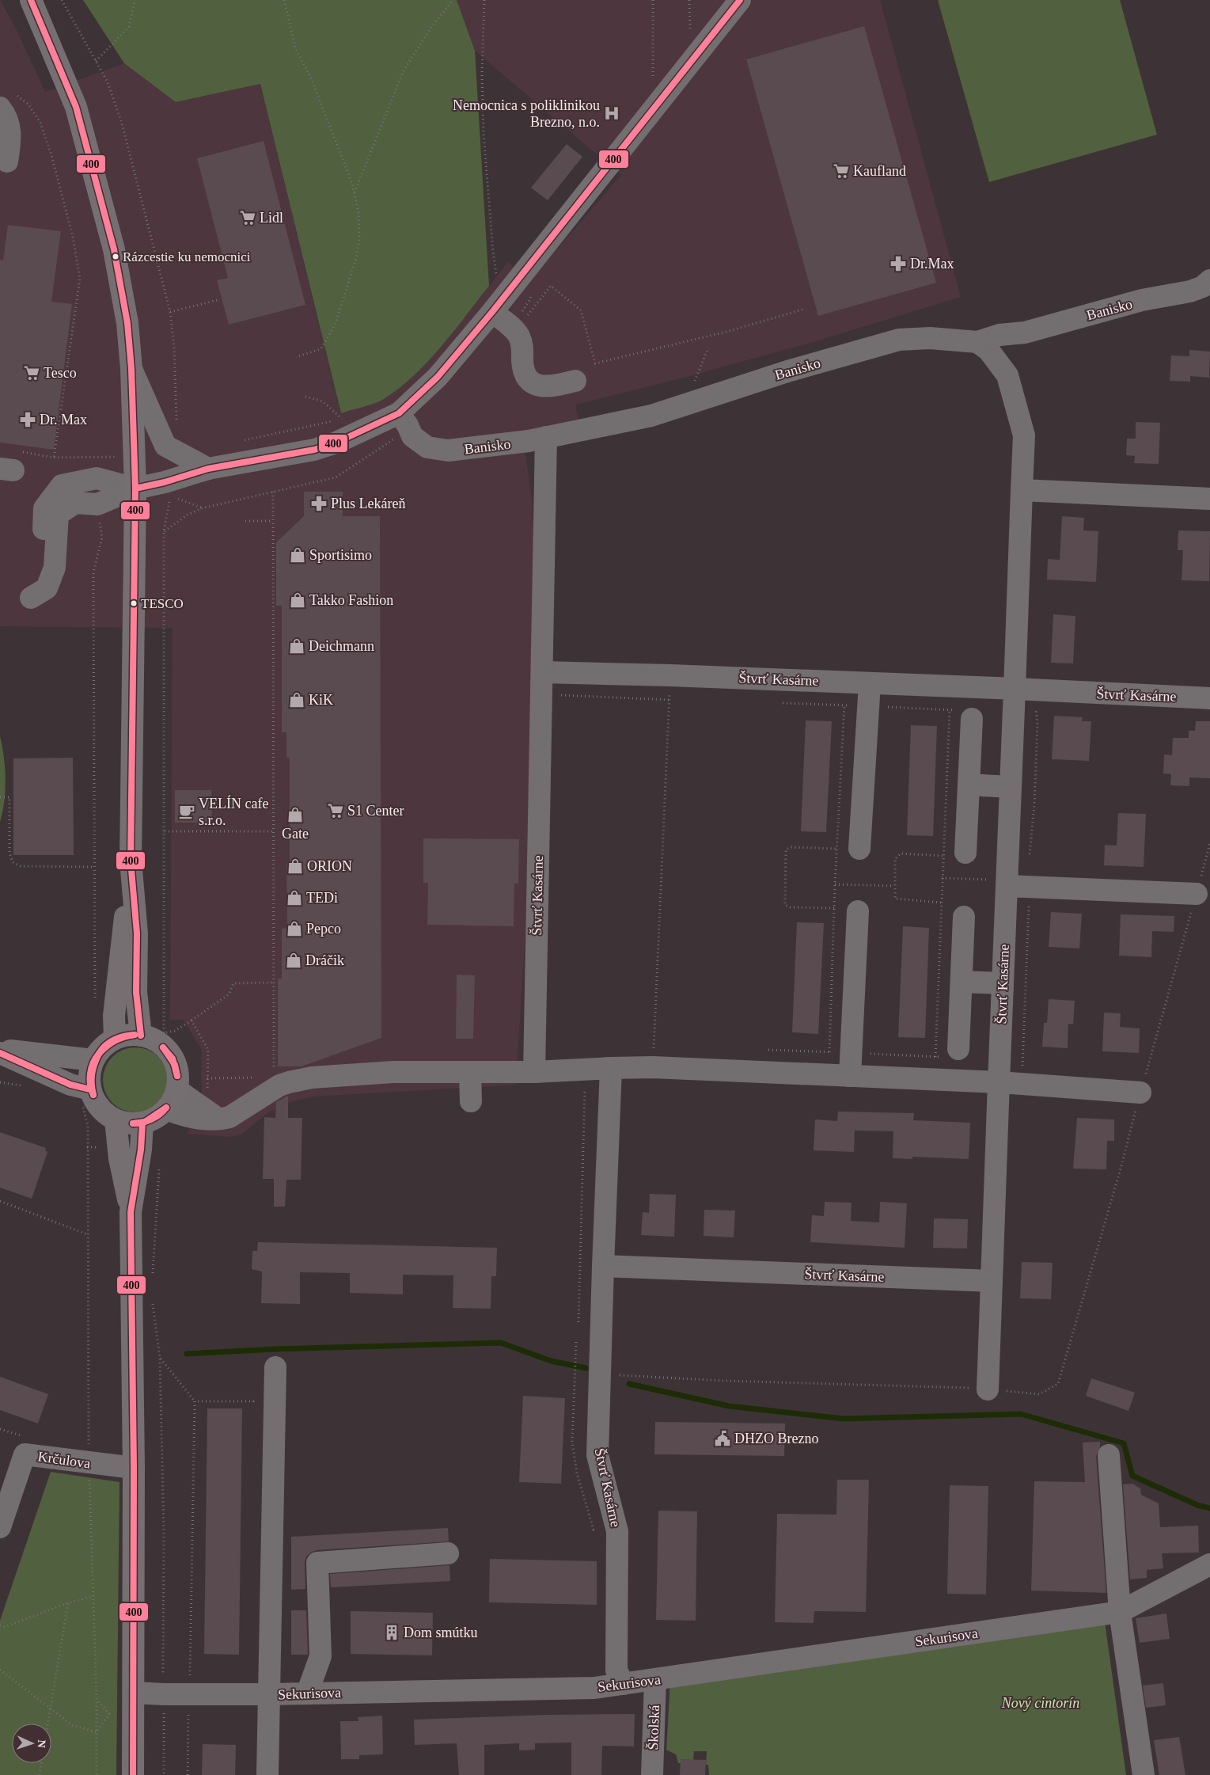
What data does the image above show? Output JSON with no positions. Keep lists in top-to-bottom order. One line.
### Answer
{"streets":{"street":["Banisko","Štvrť Kasárne","Krčulova","Sekurisova","Školská"]},"crossings":[["Banisko","Štvrť Kasárne"],["Štvrť Kasárne","Sekurisova"],["Sekurisova","Školská"]],"parks":["Nový cintorín"],"places":{"hospital":["Nemocnica s poliklinikou Brezno, n.o."],"supermarket":["Kaufland","Lidl","Tesco","S1 Center"],"other":["Rázcestie ku nemocnici","TESCO"],"pharmacy":["Dr.Max","Dr. Max","Plus Lekáreň"],"shop":["Sportisimo","Takko Fashion","Deichmann","KiK","Gate","ORION","TEDi","Pepco","Dráčik"],"cafe":["VELÍN cafe s.r.o."],"public building":["DHZO Brezno"],"building":["Dom smútku"]},"lines":["transit line 400"],"north":"right"}
